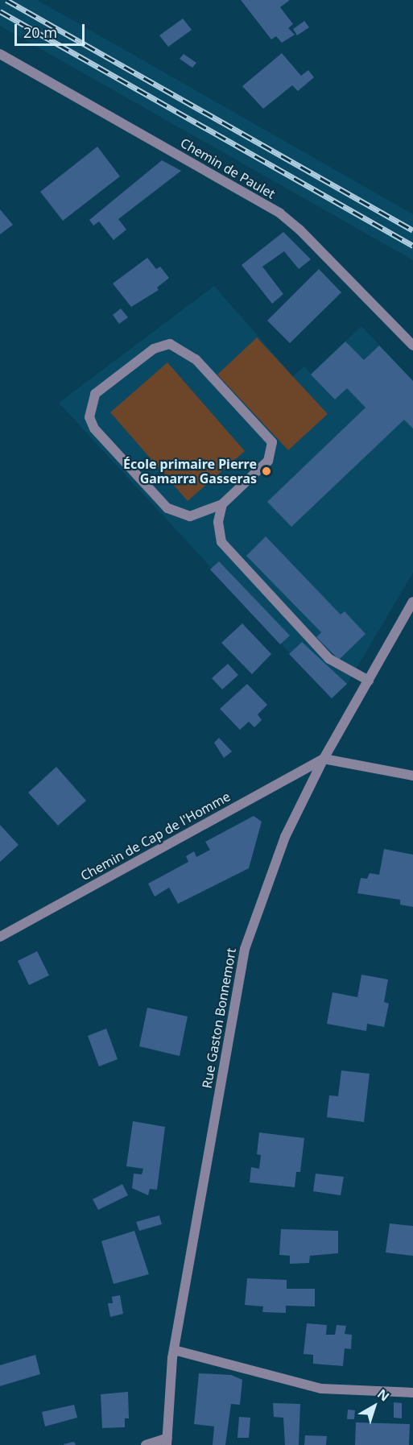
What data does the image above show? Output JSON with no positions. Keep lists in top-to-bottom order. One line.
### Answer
{"streets":{"street":["Chemin de Paulet","Chemin de Cap de l'Homme","Rue Gaston Bonnemort"]},"crossings":[["Chemin de Cap de l'Homme","Rue Gaston Bonnemort"]],"places":["École primaire Pierre Gamarra Gasseras"],"scale_bar":"20 m","north":"top right"}
